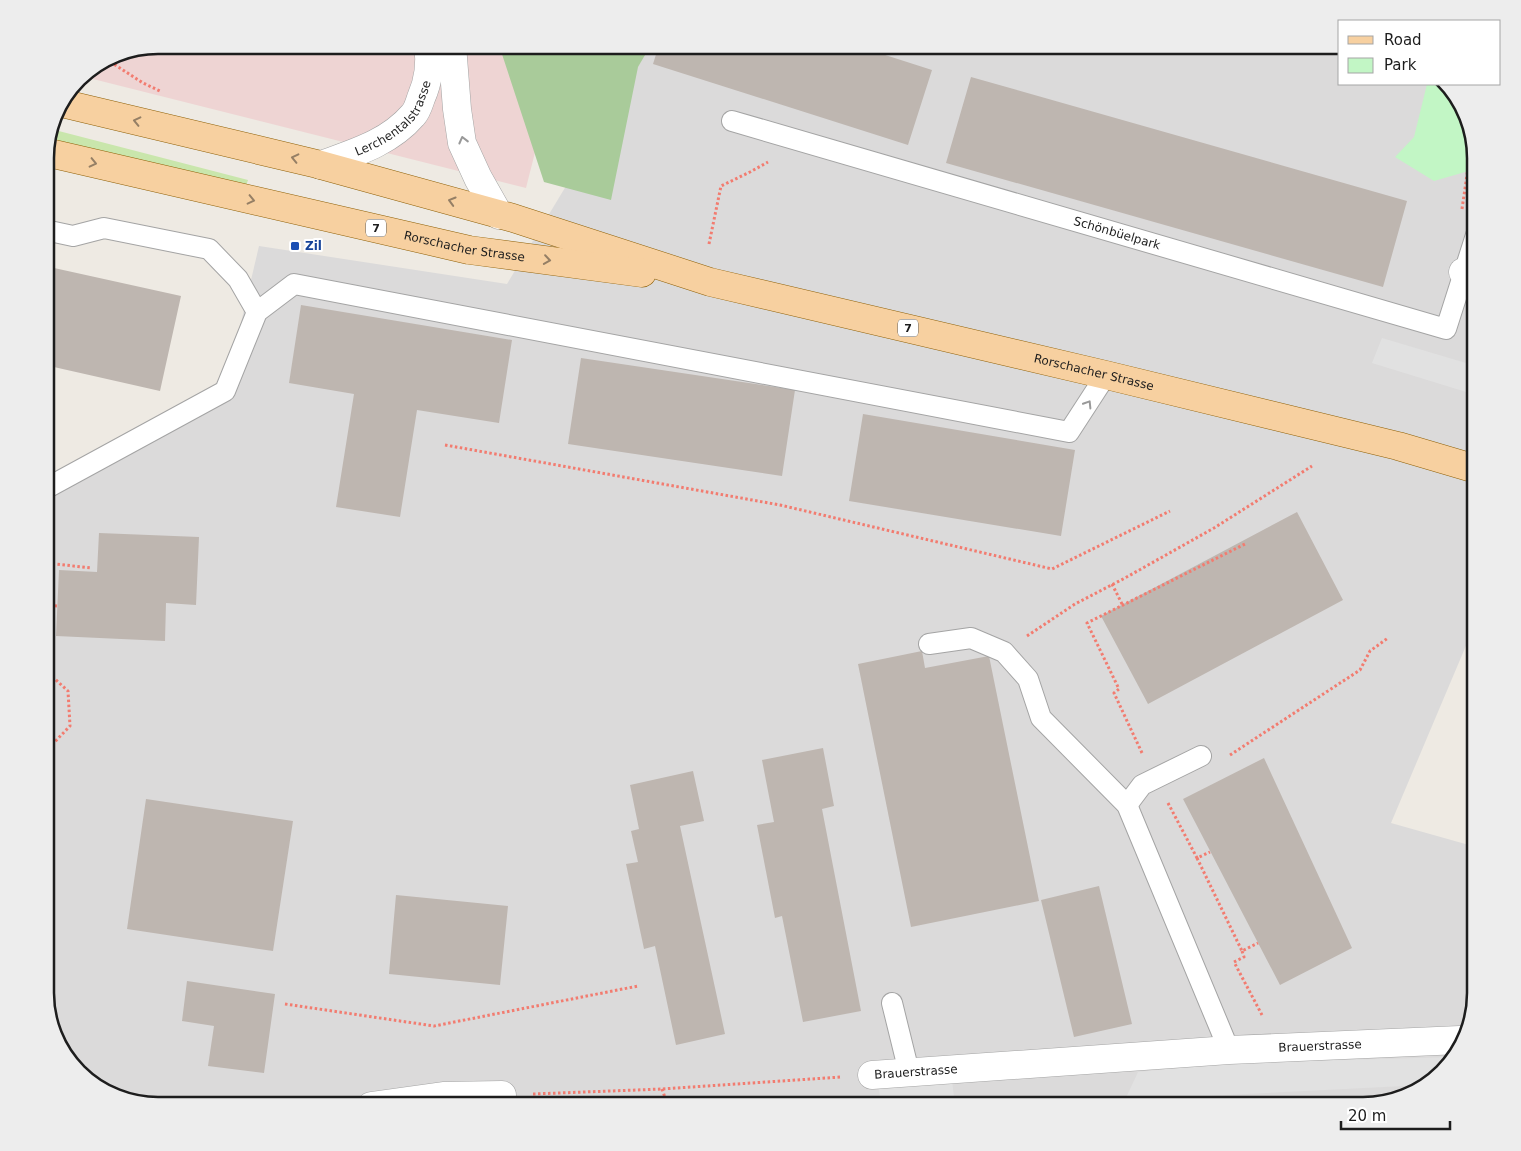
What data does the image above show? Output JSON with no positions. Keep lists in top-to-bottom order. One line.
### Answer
{"streets":{"main road":["7","Rorschacher Strasse"],"street":["Lerchentalstrasse","Brauerstrasse"],"lane":["Schönbüelpark"]},"crossings":[["Lerchentalstrasse","Rorschacher Strasse"]],"places":{"transit":["Zil"]},"legend":["Road","Park"],"scale_bar":"20 m"}
